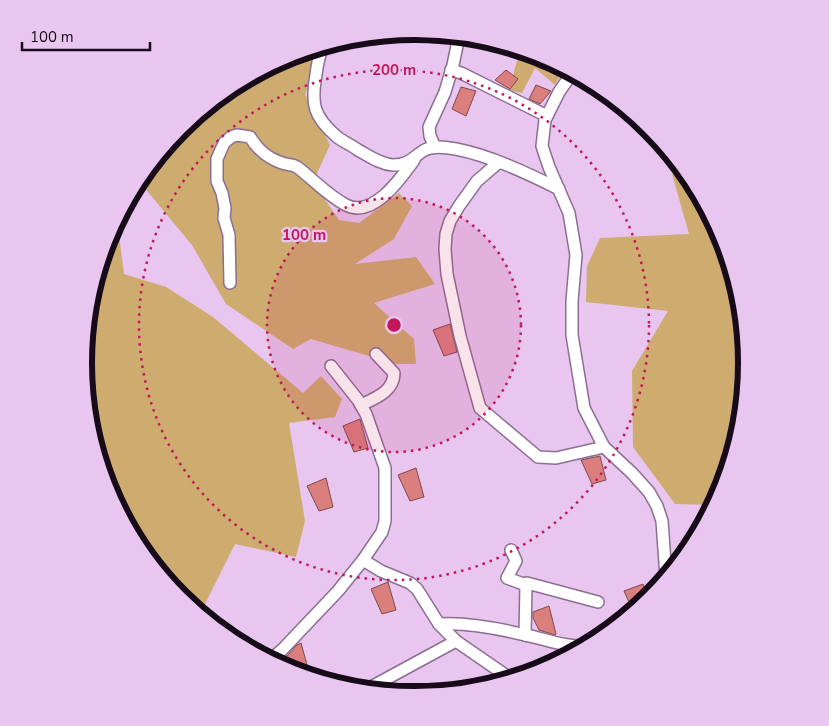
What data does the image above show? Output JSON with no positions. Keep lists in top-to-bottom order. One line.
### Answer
{"scale_bar":"100 m","rings":["200 m","100 m"]}
